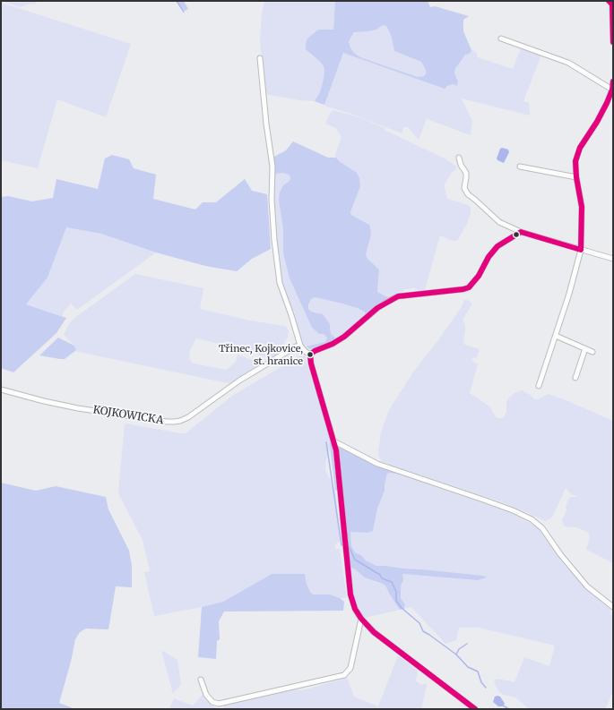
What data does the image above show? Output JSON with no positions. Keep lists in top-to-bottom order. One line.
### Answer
{"streets":{"street":["KOJKOWICKA"]},"places":["Třinec, Kojkovice, st. hranice"]}
